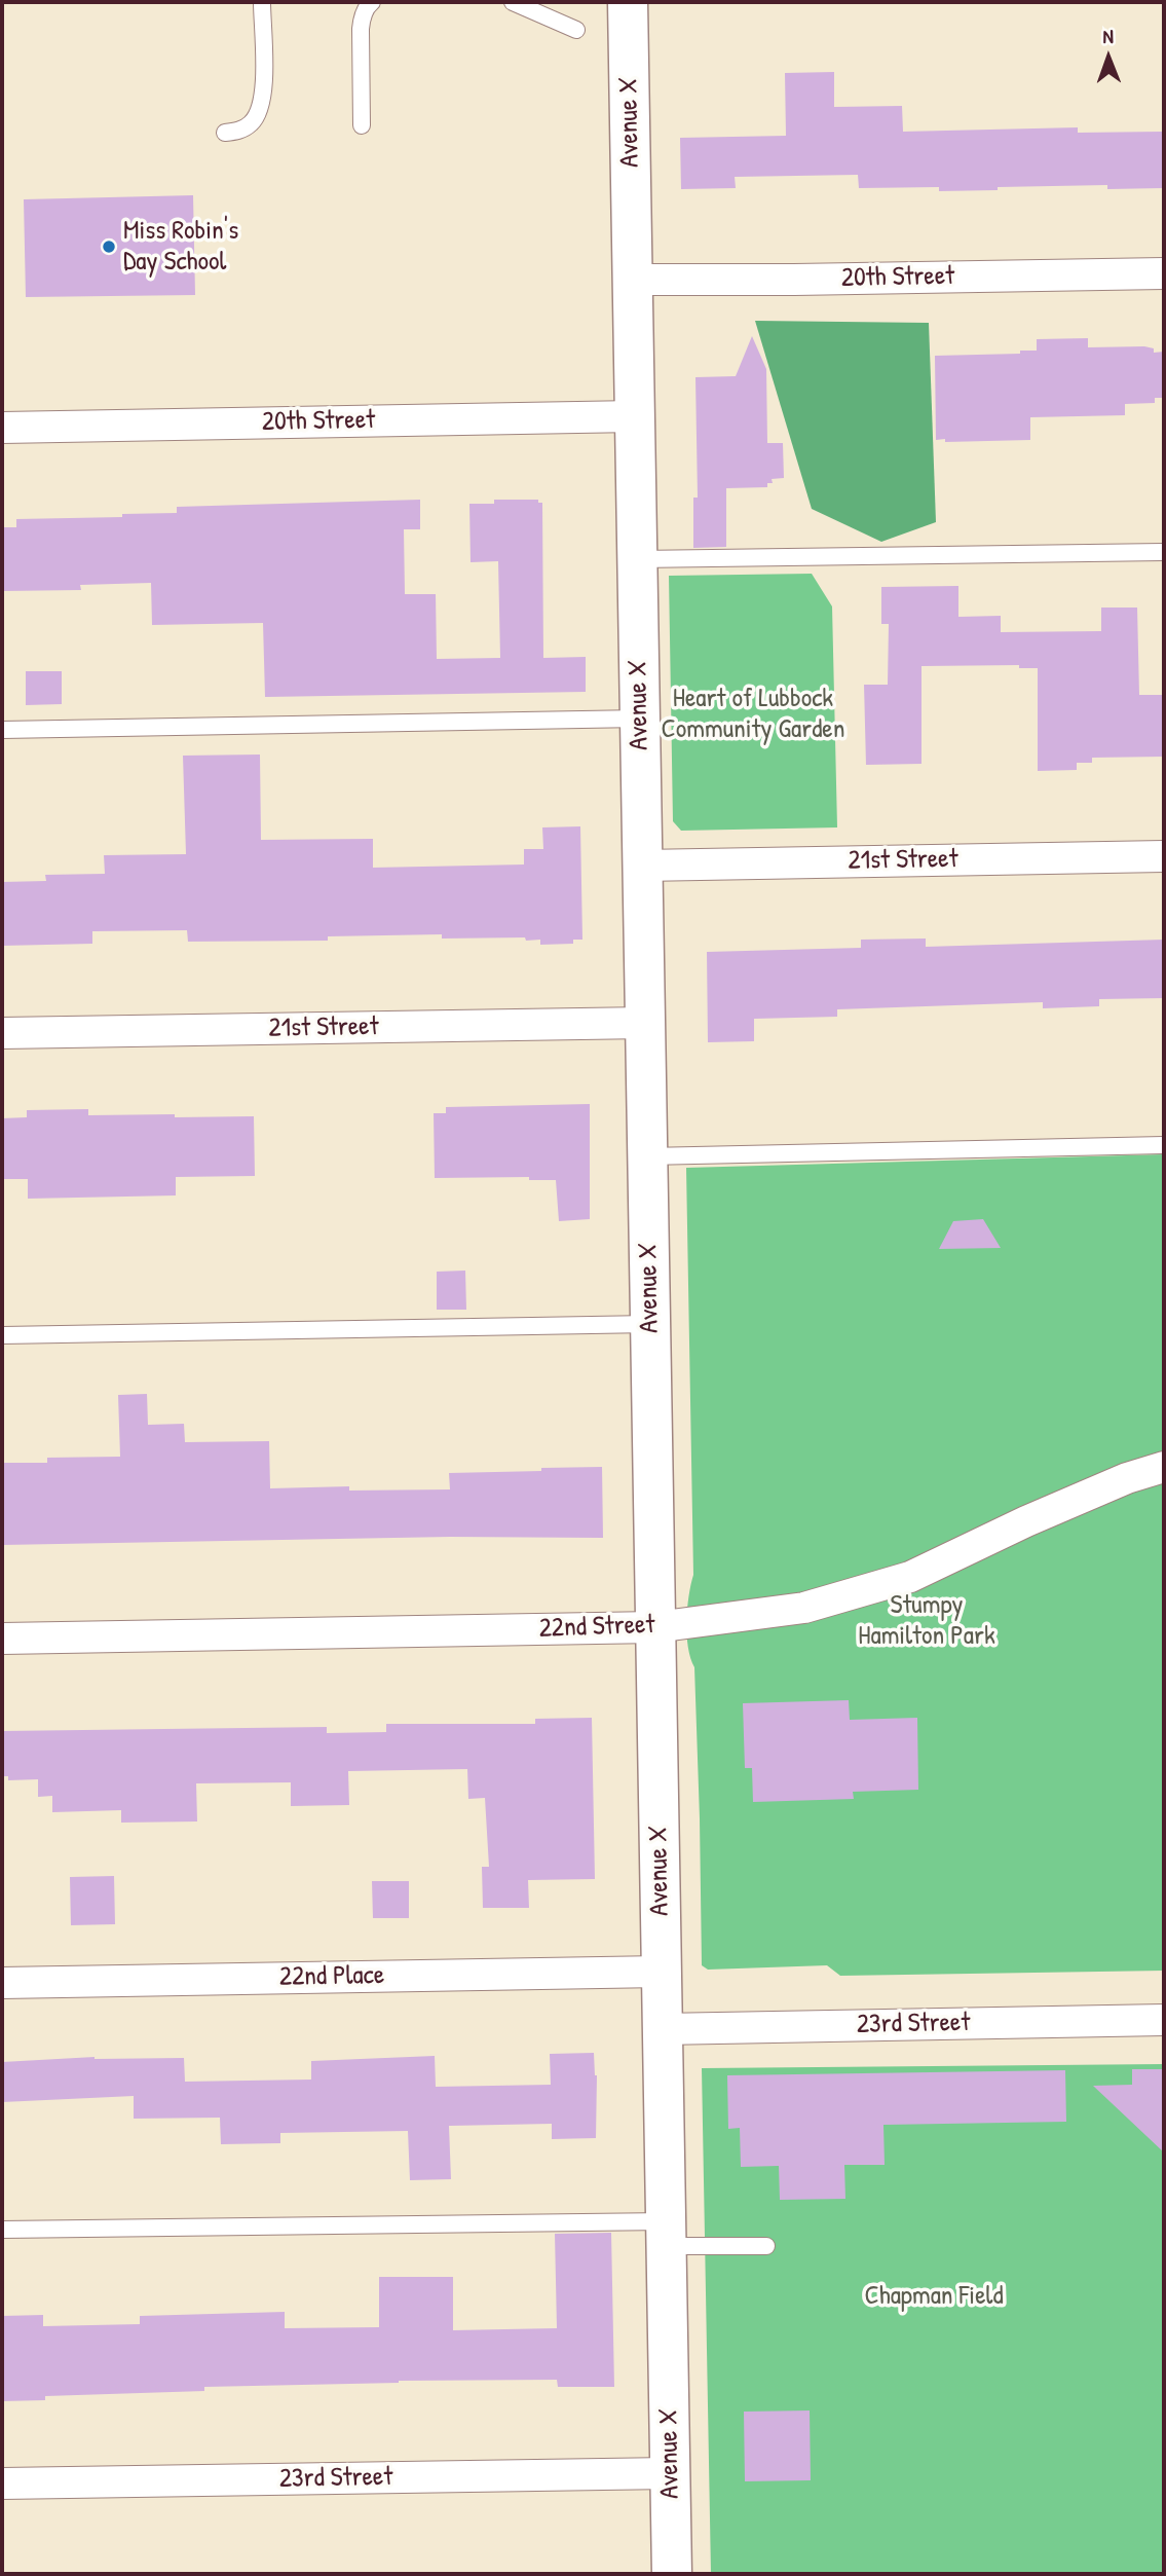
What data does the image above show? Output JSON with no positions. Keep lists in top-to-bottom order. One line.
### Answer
{"streets":{"street":["Avenue X","20th Street","21st Street","22nd Street","22nd Place","23rd Street"]},"crossings":[["Avenue X","20th Street"],["Avenue X","21st Street"],["Avenue X","22nd Street"],["Avenue X","22nd Place"],["Avenue X","23rd Street"]],"parks":["Heart of Lubbock Community Garden","Stumpy Hamilton Park","Chapman Field"],"places":["Miss Robin's Day School"],"north":"top"}
